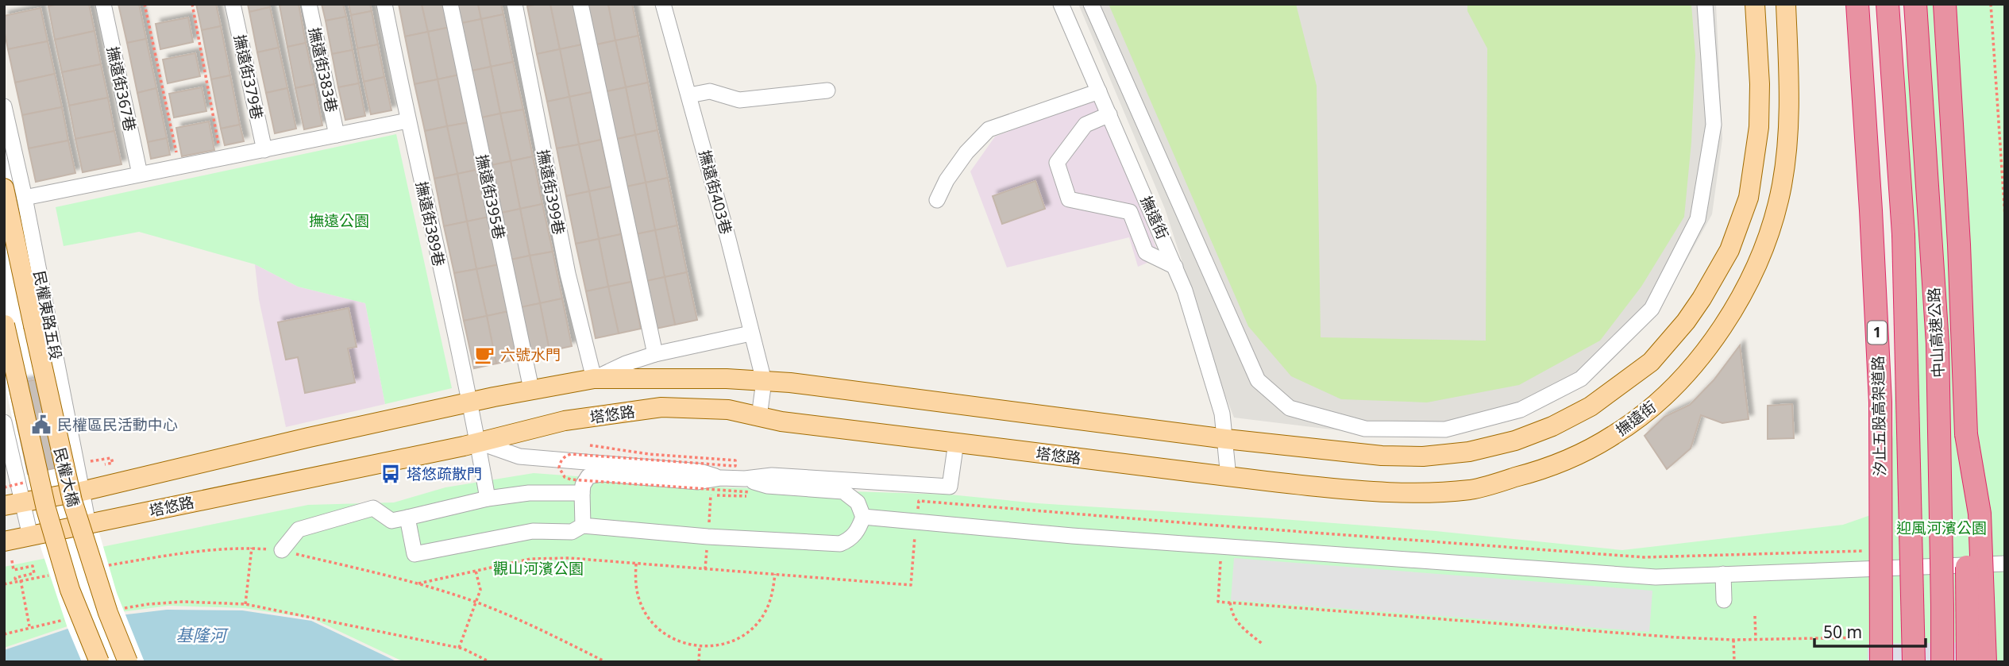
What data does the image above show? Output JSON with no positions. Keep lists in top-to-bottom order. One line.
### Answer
{"streets":{"highway":["1","中山高速公路","汐止五股高架道路"],"main road":["撫遠街","塔悠路","民權大橋"],"street":["撫遠街383巷","撫遠街379巷","撫遠街367巷","撫遠街399巷","撫遠街403巷","撫遠街395巷","撫遠街389巷","民權東路五段"]},"crossings":[["撫遠街","塔悠路"],["撫遠街389巷","塔悠路"],["民權東路五段","塔悠路"]],"water":["基隆河"],"parks":["撫遠公園","迎風河濱公園","觀山河濱公園"],"places":{"cafe":["六號水門"],"public building":["民權區民活動中心"],"bus stop":["塔悠疏散門"]},"scale_bar":"50 m"}
